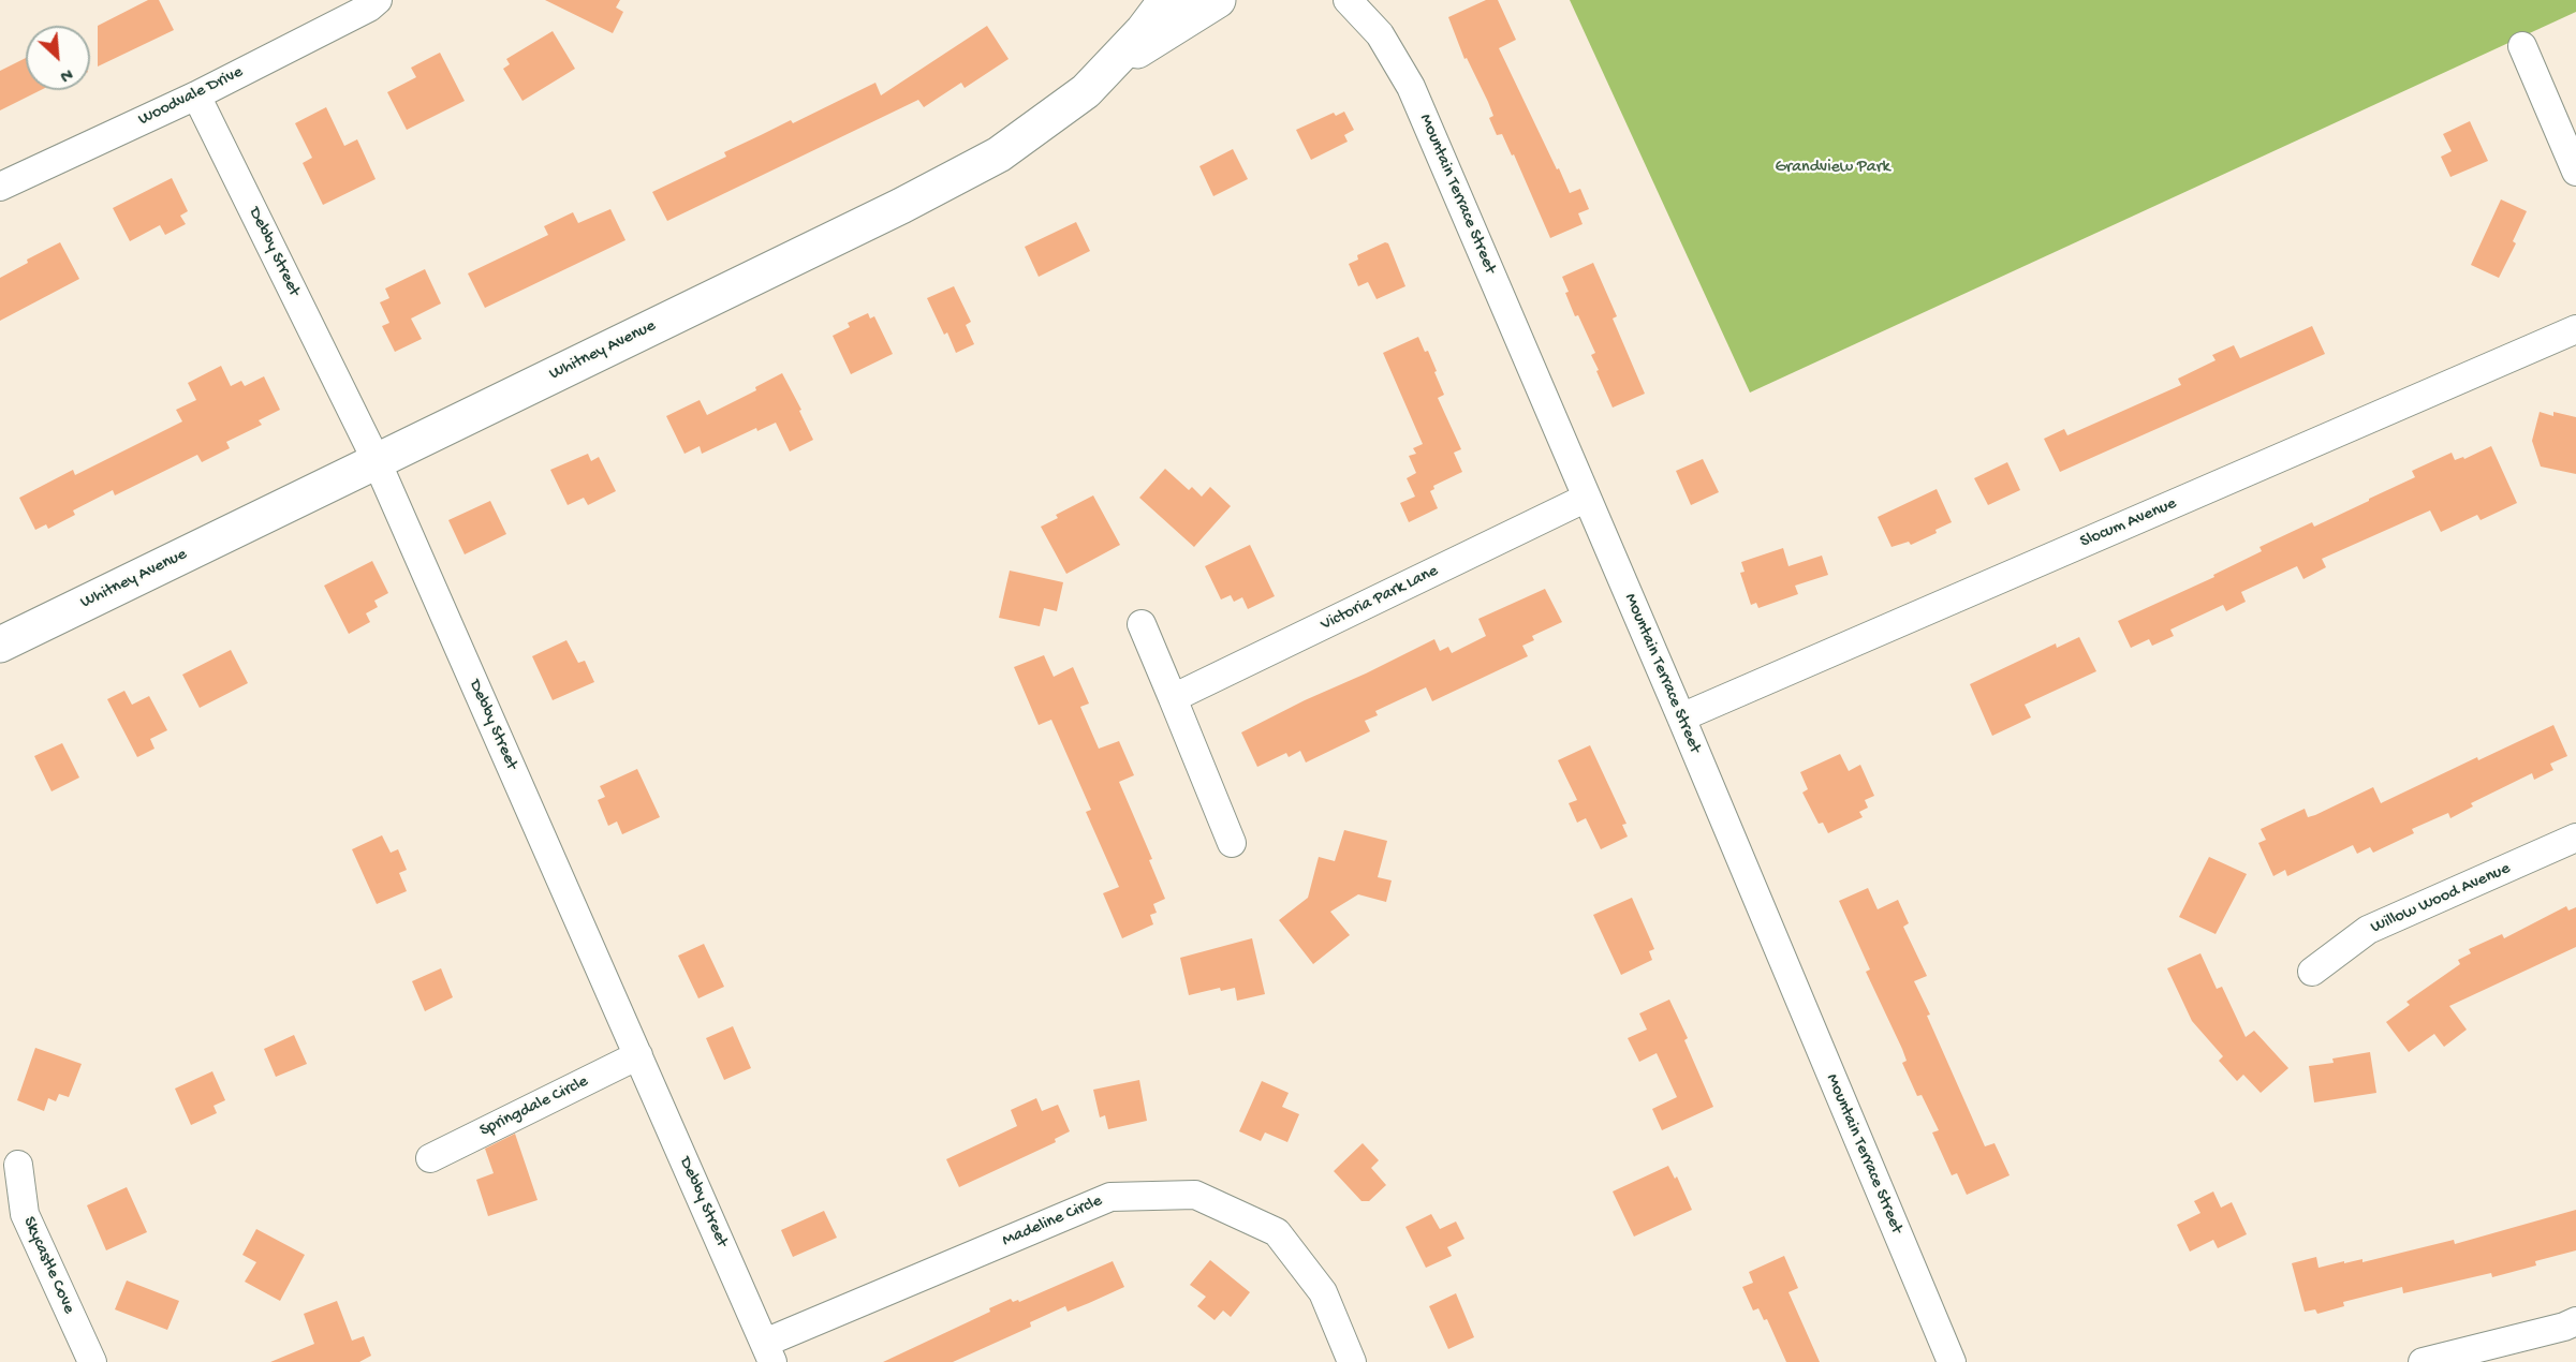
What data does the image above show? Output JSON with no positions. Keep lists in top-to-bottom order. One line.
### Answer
{"streets":{"main road":["Whitney Avenue"],"street":["Woodvale Drive","Mountain Terrace Street","Debby Street","Slocum Avenue","Victoria Park Lane","Willow Wood Avenue","Springdale Circle","Madeline Circle","Skycastle Cove"]},"crossings":[["Woodvale Drive","Debby Street"],["Mountain Terrace Street","Slocum Avenue"],["Mountain Terrace Street","Victoria Park Lane"],["Debby Street","Whitney Avenue"],["Debby Street","Springdale Circle"],["Debby Street","Madeline Circle"]],"parks":["Grandview Park"],"north":"bottom right"}
